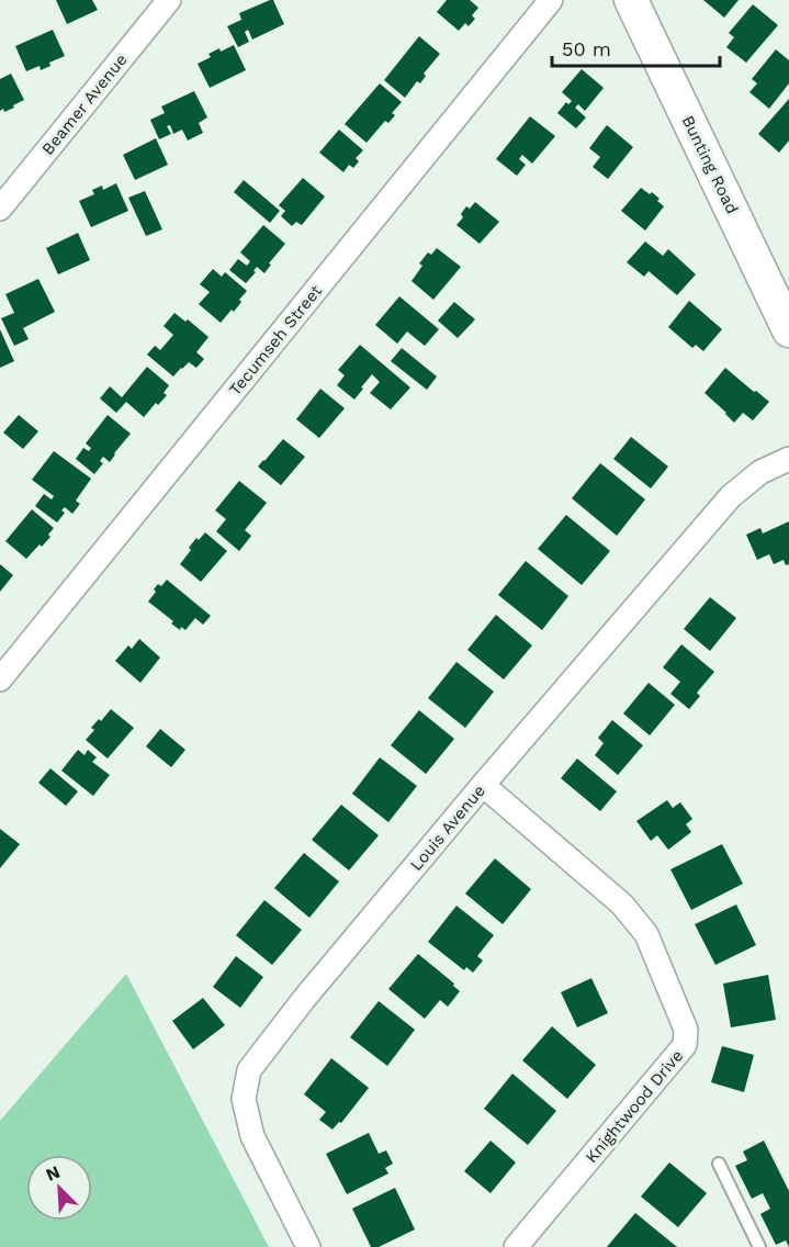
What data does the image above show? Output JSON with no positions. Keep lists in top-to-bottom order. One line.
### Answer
{"streets":{"main road":["Bunting Road"],"street":["Beamer Avenue","Tecumseh Street","Louis Avenue","Knightwood Drive"]},"crossings":[["Louis Avenue","Knightwood Drive"]],"scale_bar":"50 m","north":"top left"}
